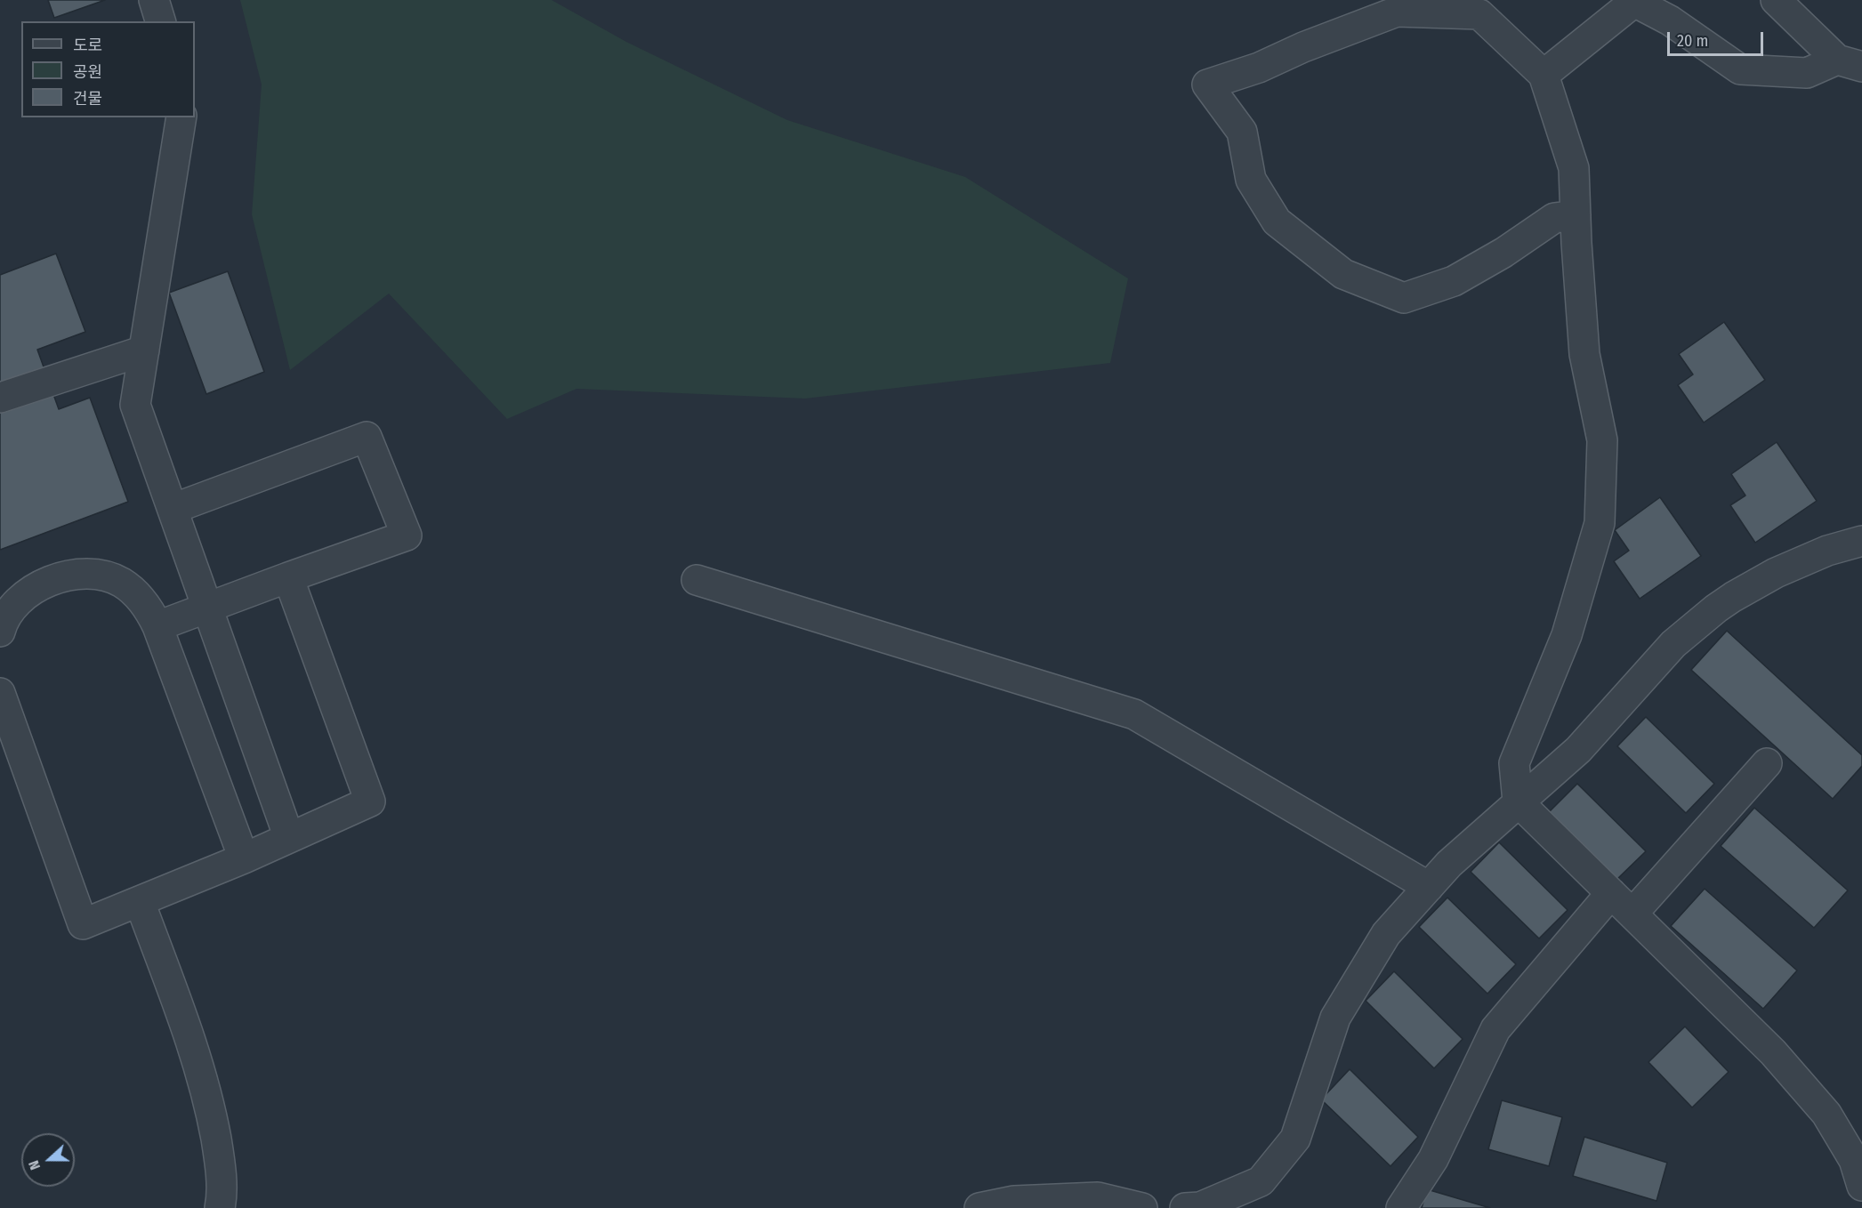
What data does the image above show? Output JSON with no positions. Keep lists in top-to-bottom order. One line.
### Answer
{"legend":["도로","공원","건물"],"scale_bar":"20 m","north":"left"}
